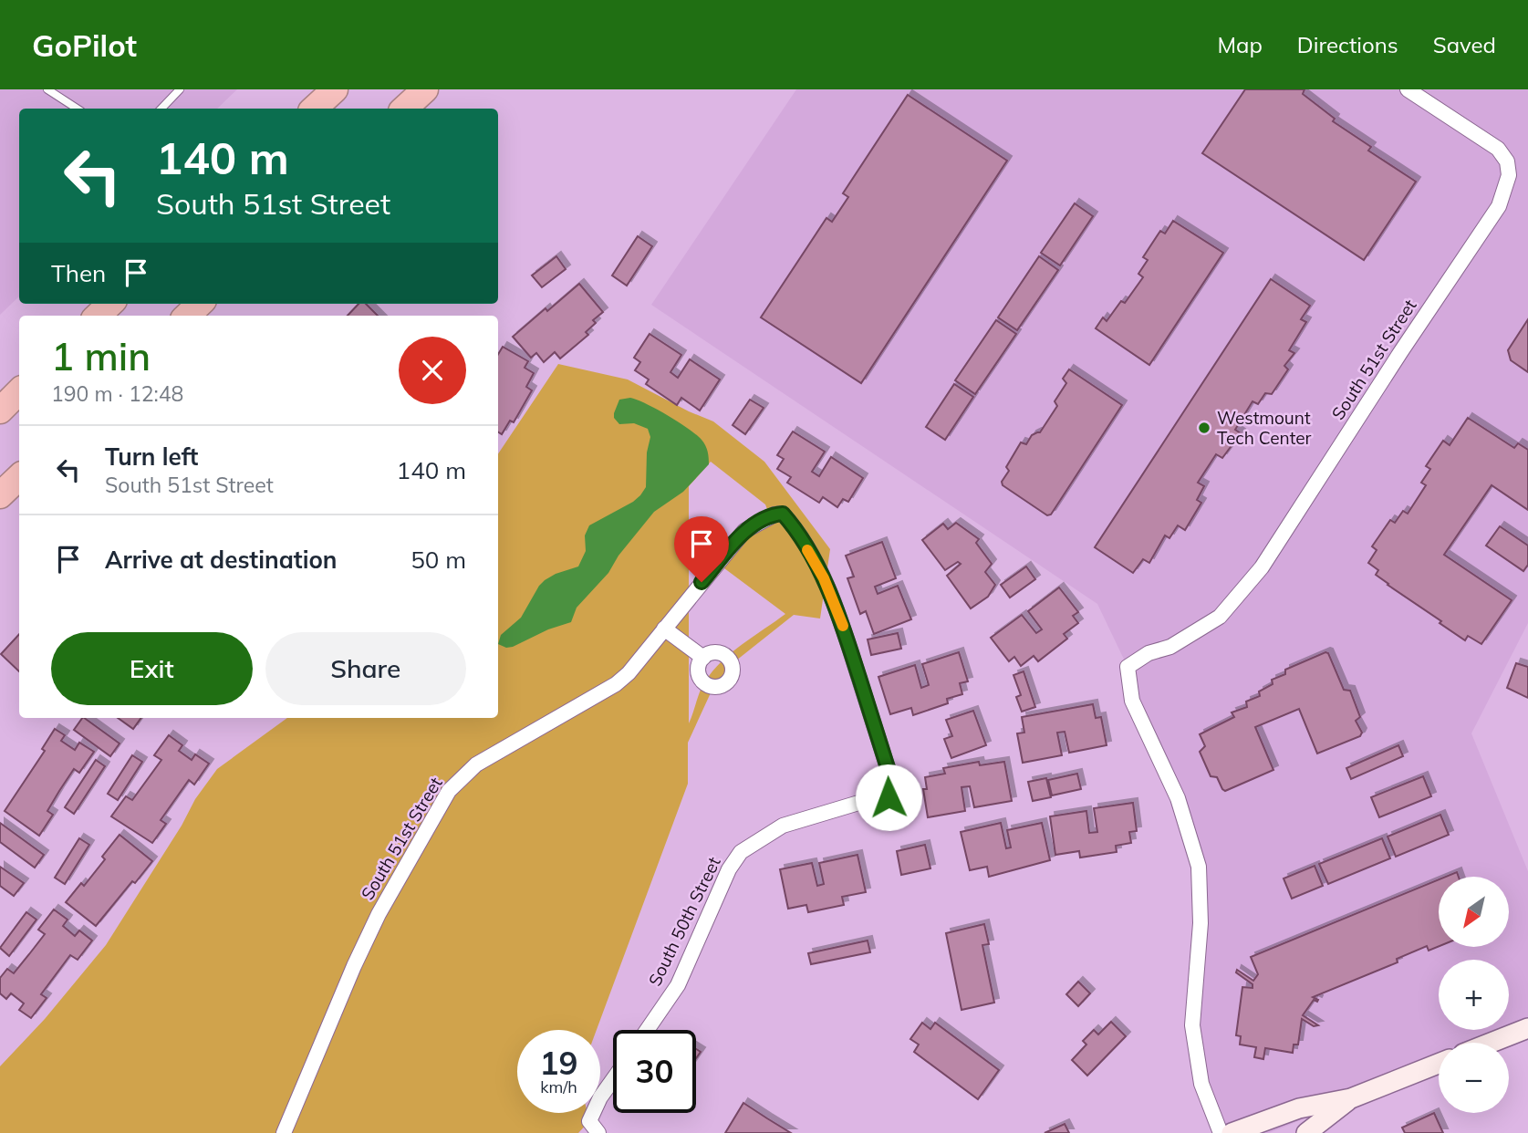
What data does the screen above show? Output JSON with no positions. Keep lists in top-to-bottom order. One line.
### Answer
{"streets":{"street":["South 51st Street","South 50th Street"]},"crossings":[["South 51st Street","South 50th Street"]],"places":["Westmount Tech Center"],"north":"bottom left","page":{"header":"GoPilot","nav":["Map","Directions","Saved"],"turn":["140 m","South 51st Street"],"then":"Then","heading":["1 min","190 m · 12:48"],"list":[{"name":"Turn left","note":"South 51st Street","value":"140 m"},{"name":"Arrive at destination","value":"50 m"}],"buttons":["Exit","Share"],"map_buttons":["+","−"],"speed":"19 km/h","limit":"30"}}
